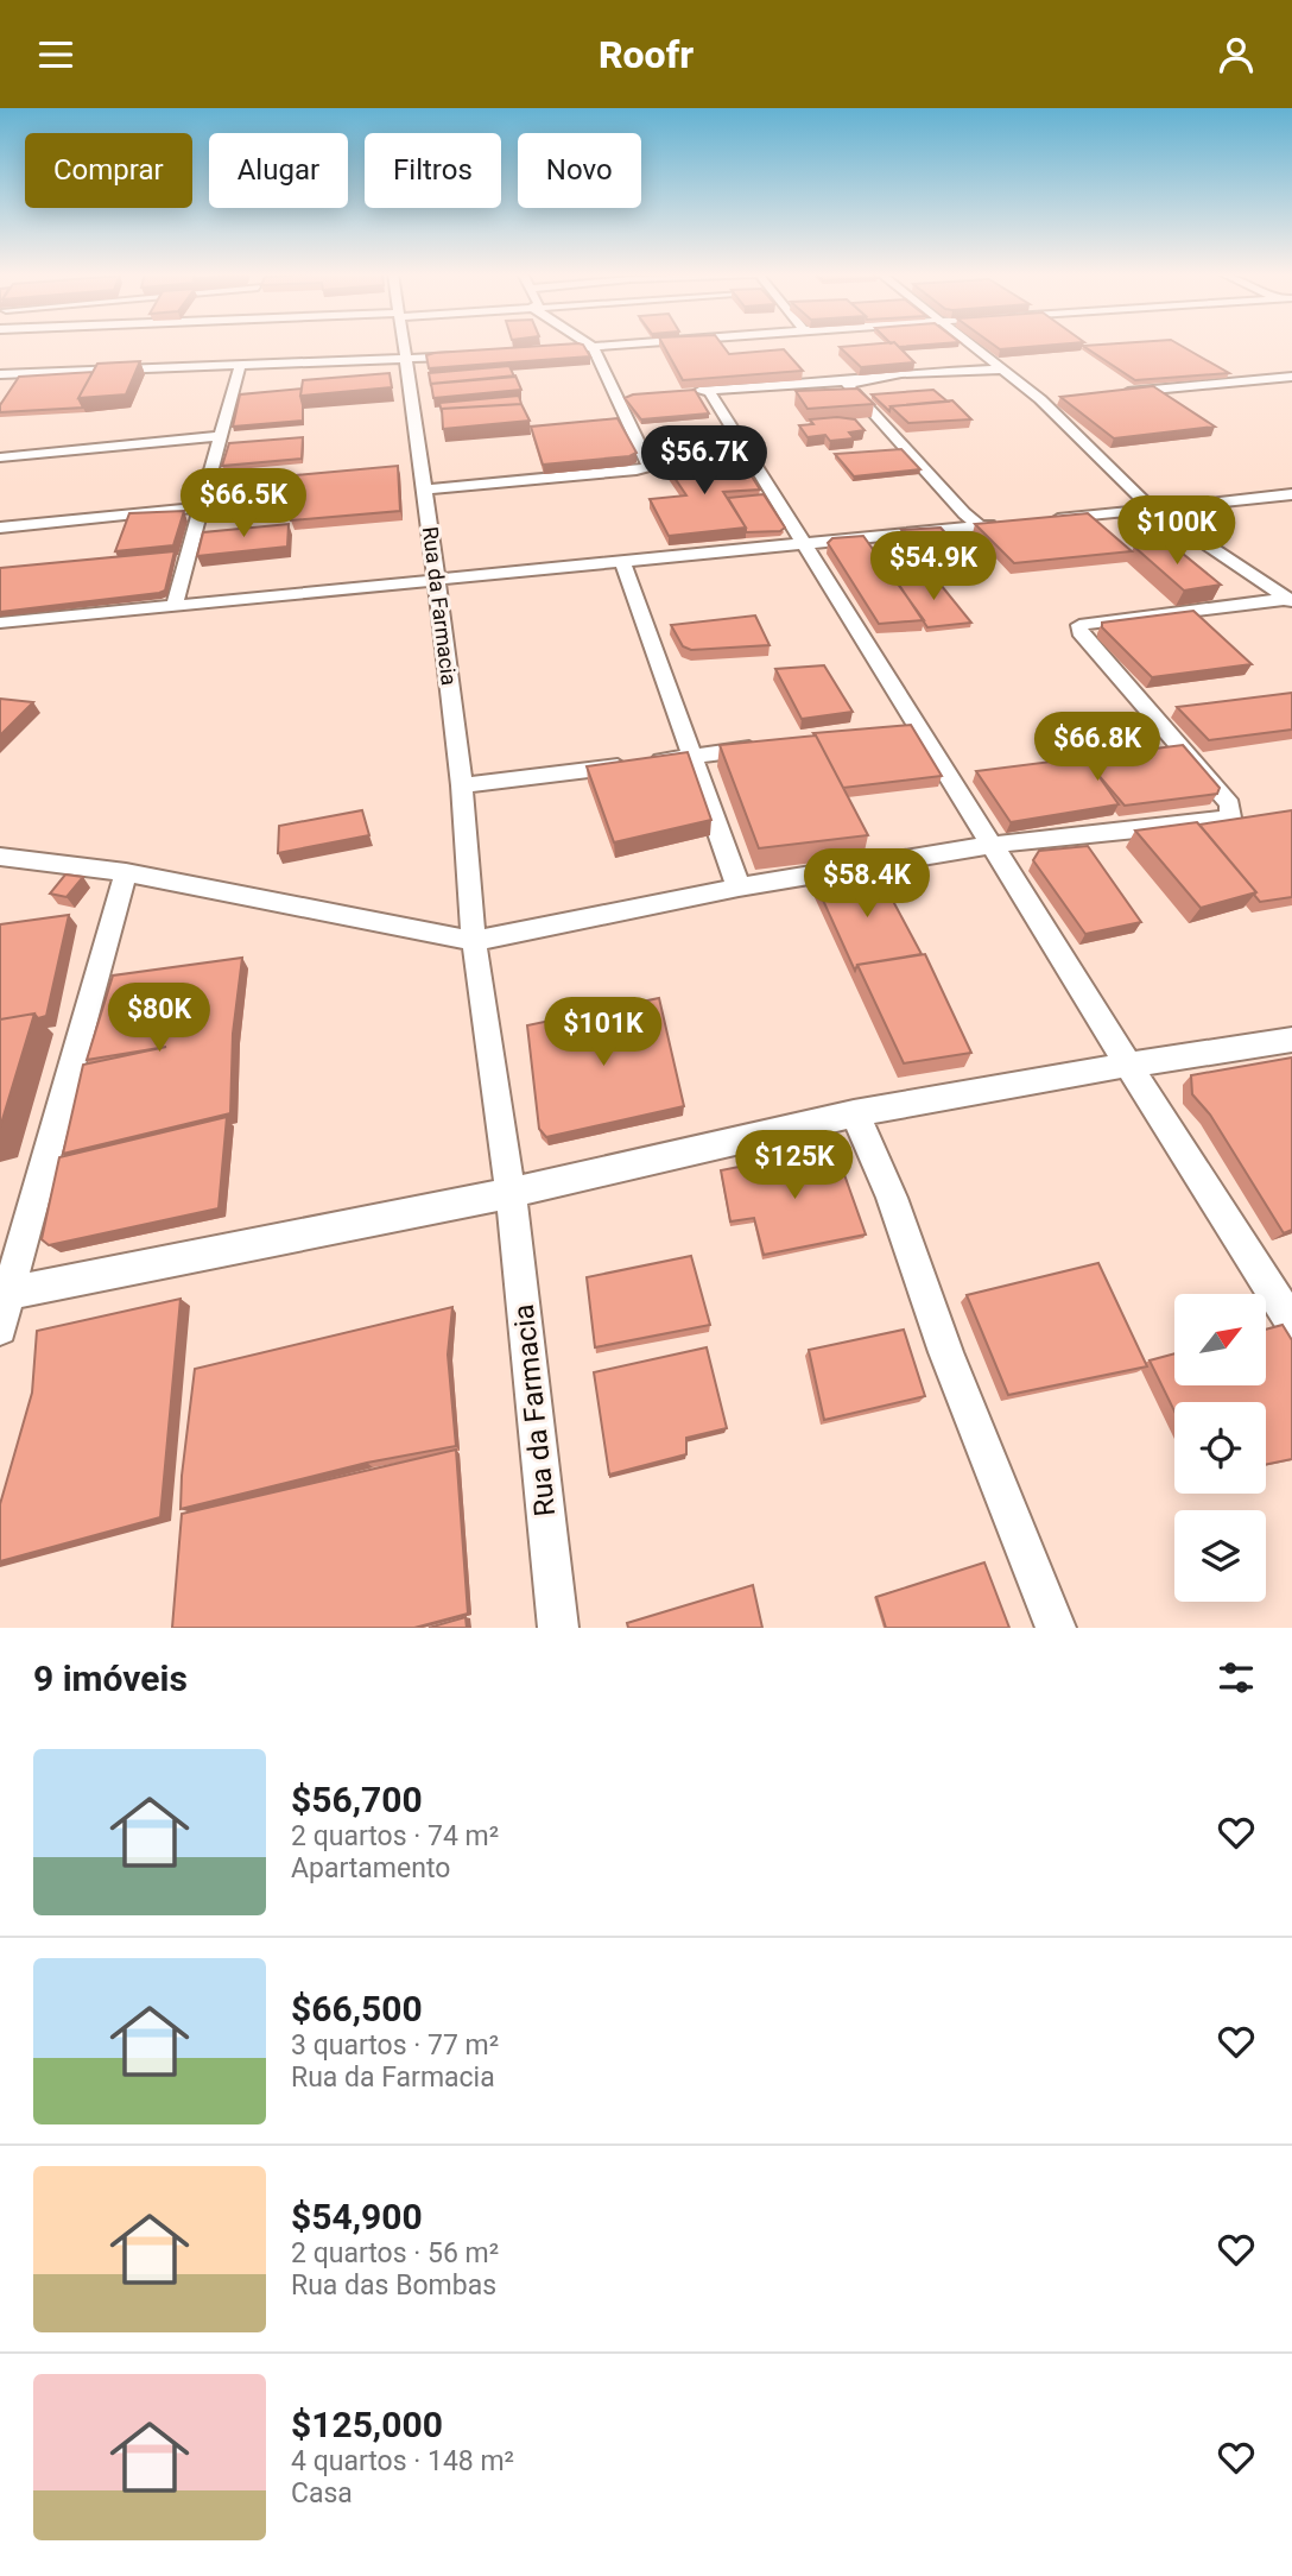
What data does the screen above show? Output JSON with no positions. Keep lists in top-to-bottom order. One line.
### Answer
{"streets":{"street":["Rua da Farmacia"]},"north":"top right","page":{"header":"Roofr","chip":["Comprar","Alugar","Filtros","Novo"],"price":["$56.7K","$66.5K","$100K","$54.9K","$66.8K","$58.4K","$80K","$101K","$125K"],"heading":"9 imóveis","list":[{"name":"$56,700","note":"2 quartos · 74 m² · Apartamento"},{"name":"$66,500","note":"3 quartos · 77 m² · Rua da Farmacia"},{"name":"$54,900","note":"2 quartos · 56 m² · Rua das Bombas"},{"name":"$125,000","note":"4 quartos · 148 m² · Casa"}]}}
